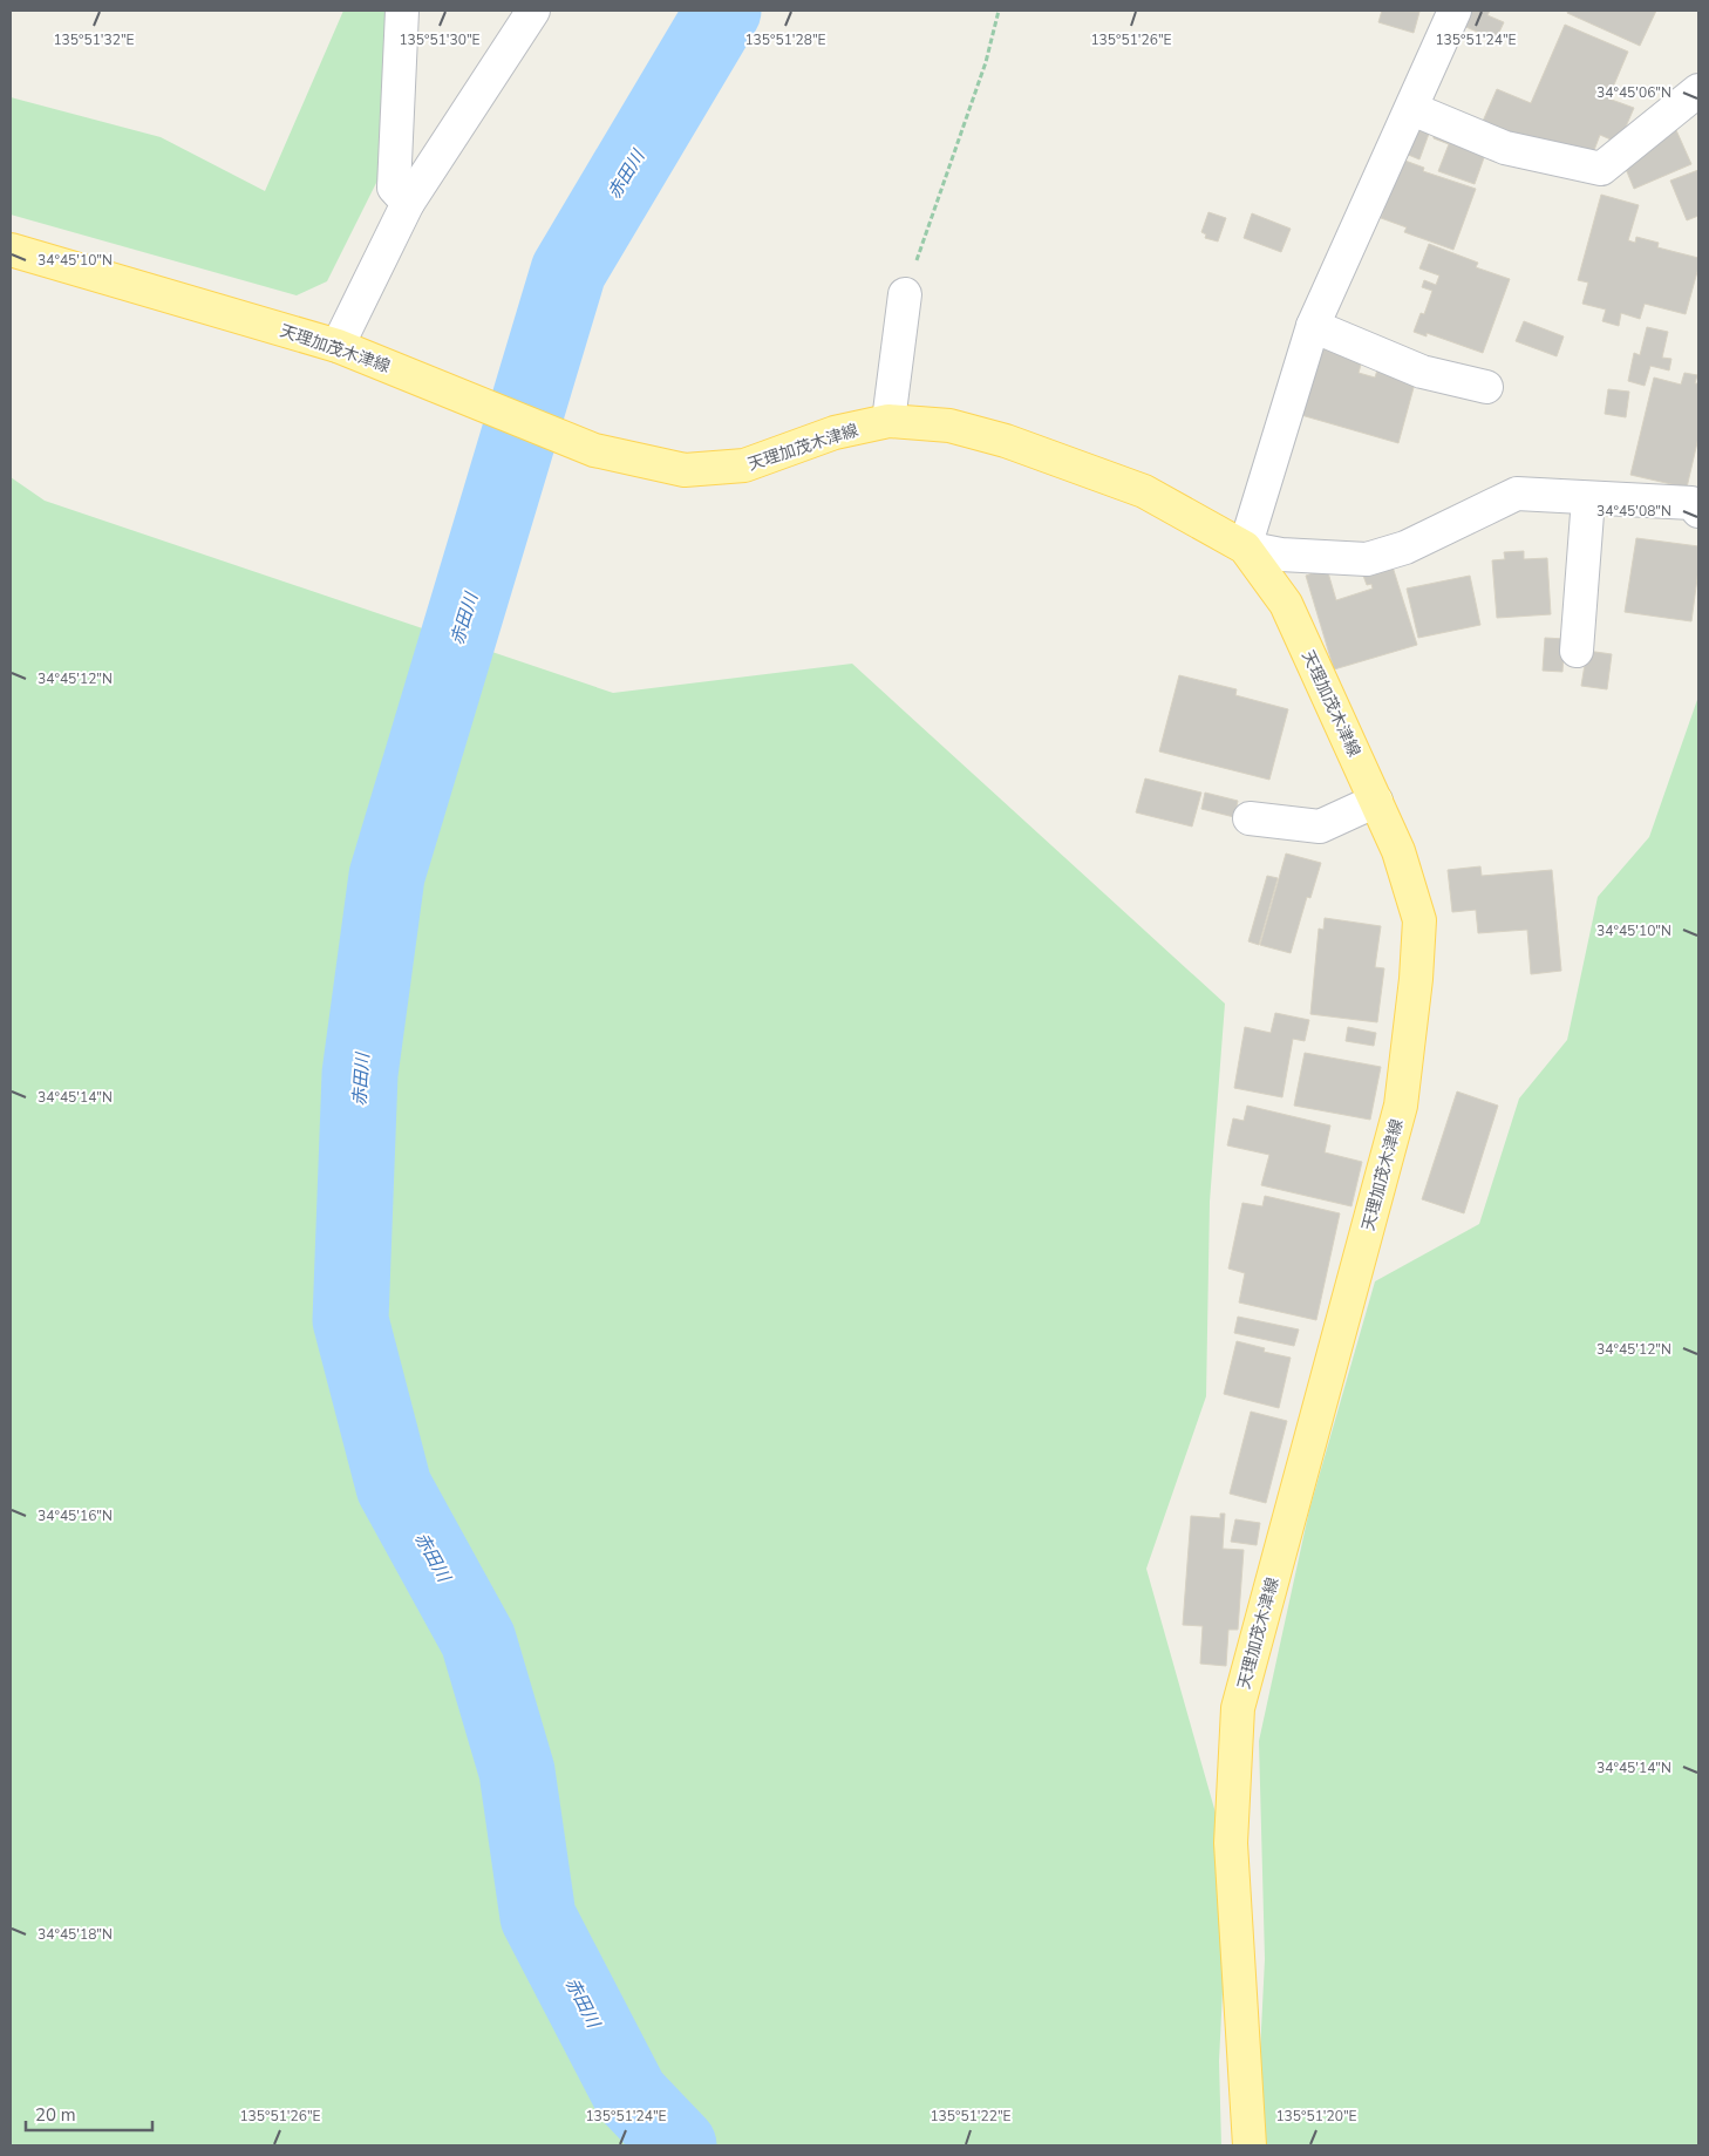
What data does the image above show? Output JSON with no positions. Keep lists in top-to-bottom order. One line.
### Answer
{"streets":{"main road":["天理加茂木津線"]},"water":["赤田川"],"scale_bar":"20 m","coordinates":["135°51'32\"E","135°51'30\"E","135°51'28\"E","135°51'26\"E","135°51'24\"E","34°45'06\"N","34°45'10\"N","34°45'08\"N","34°45'12\"N","34°45'14\"N","34°45'16\"N","34°45'18\"N","135°51'22\"E","135°51'20\"E"]}
